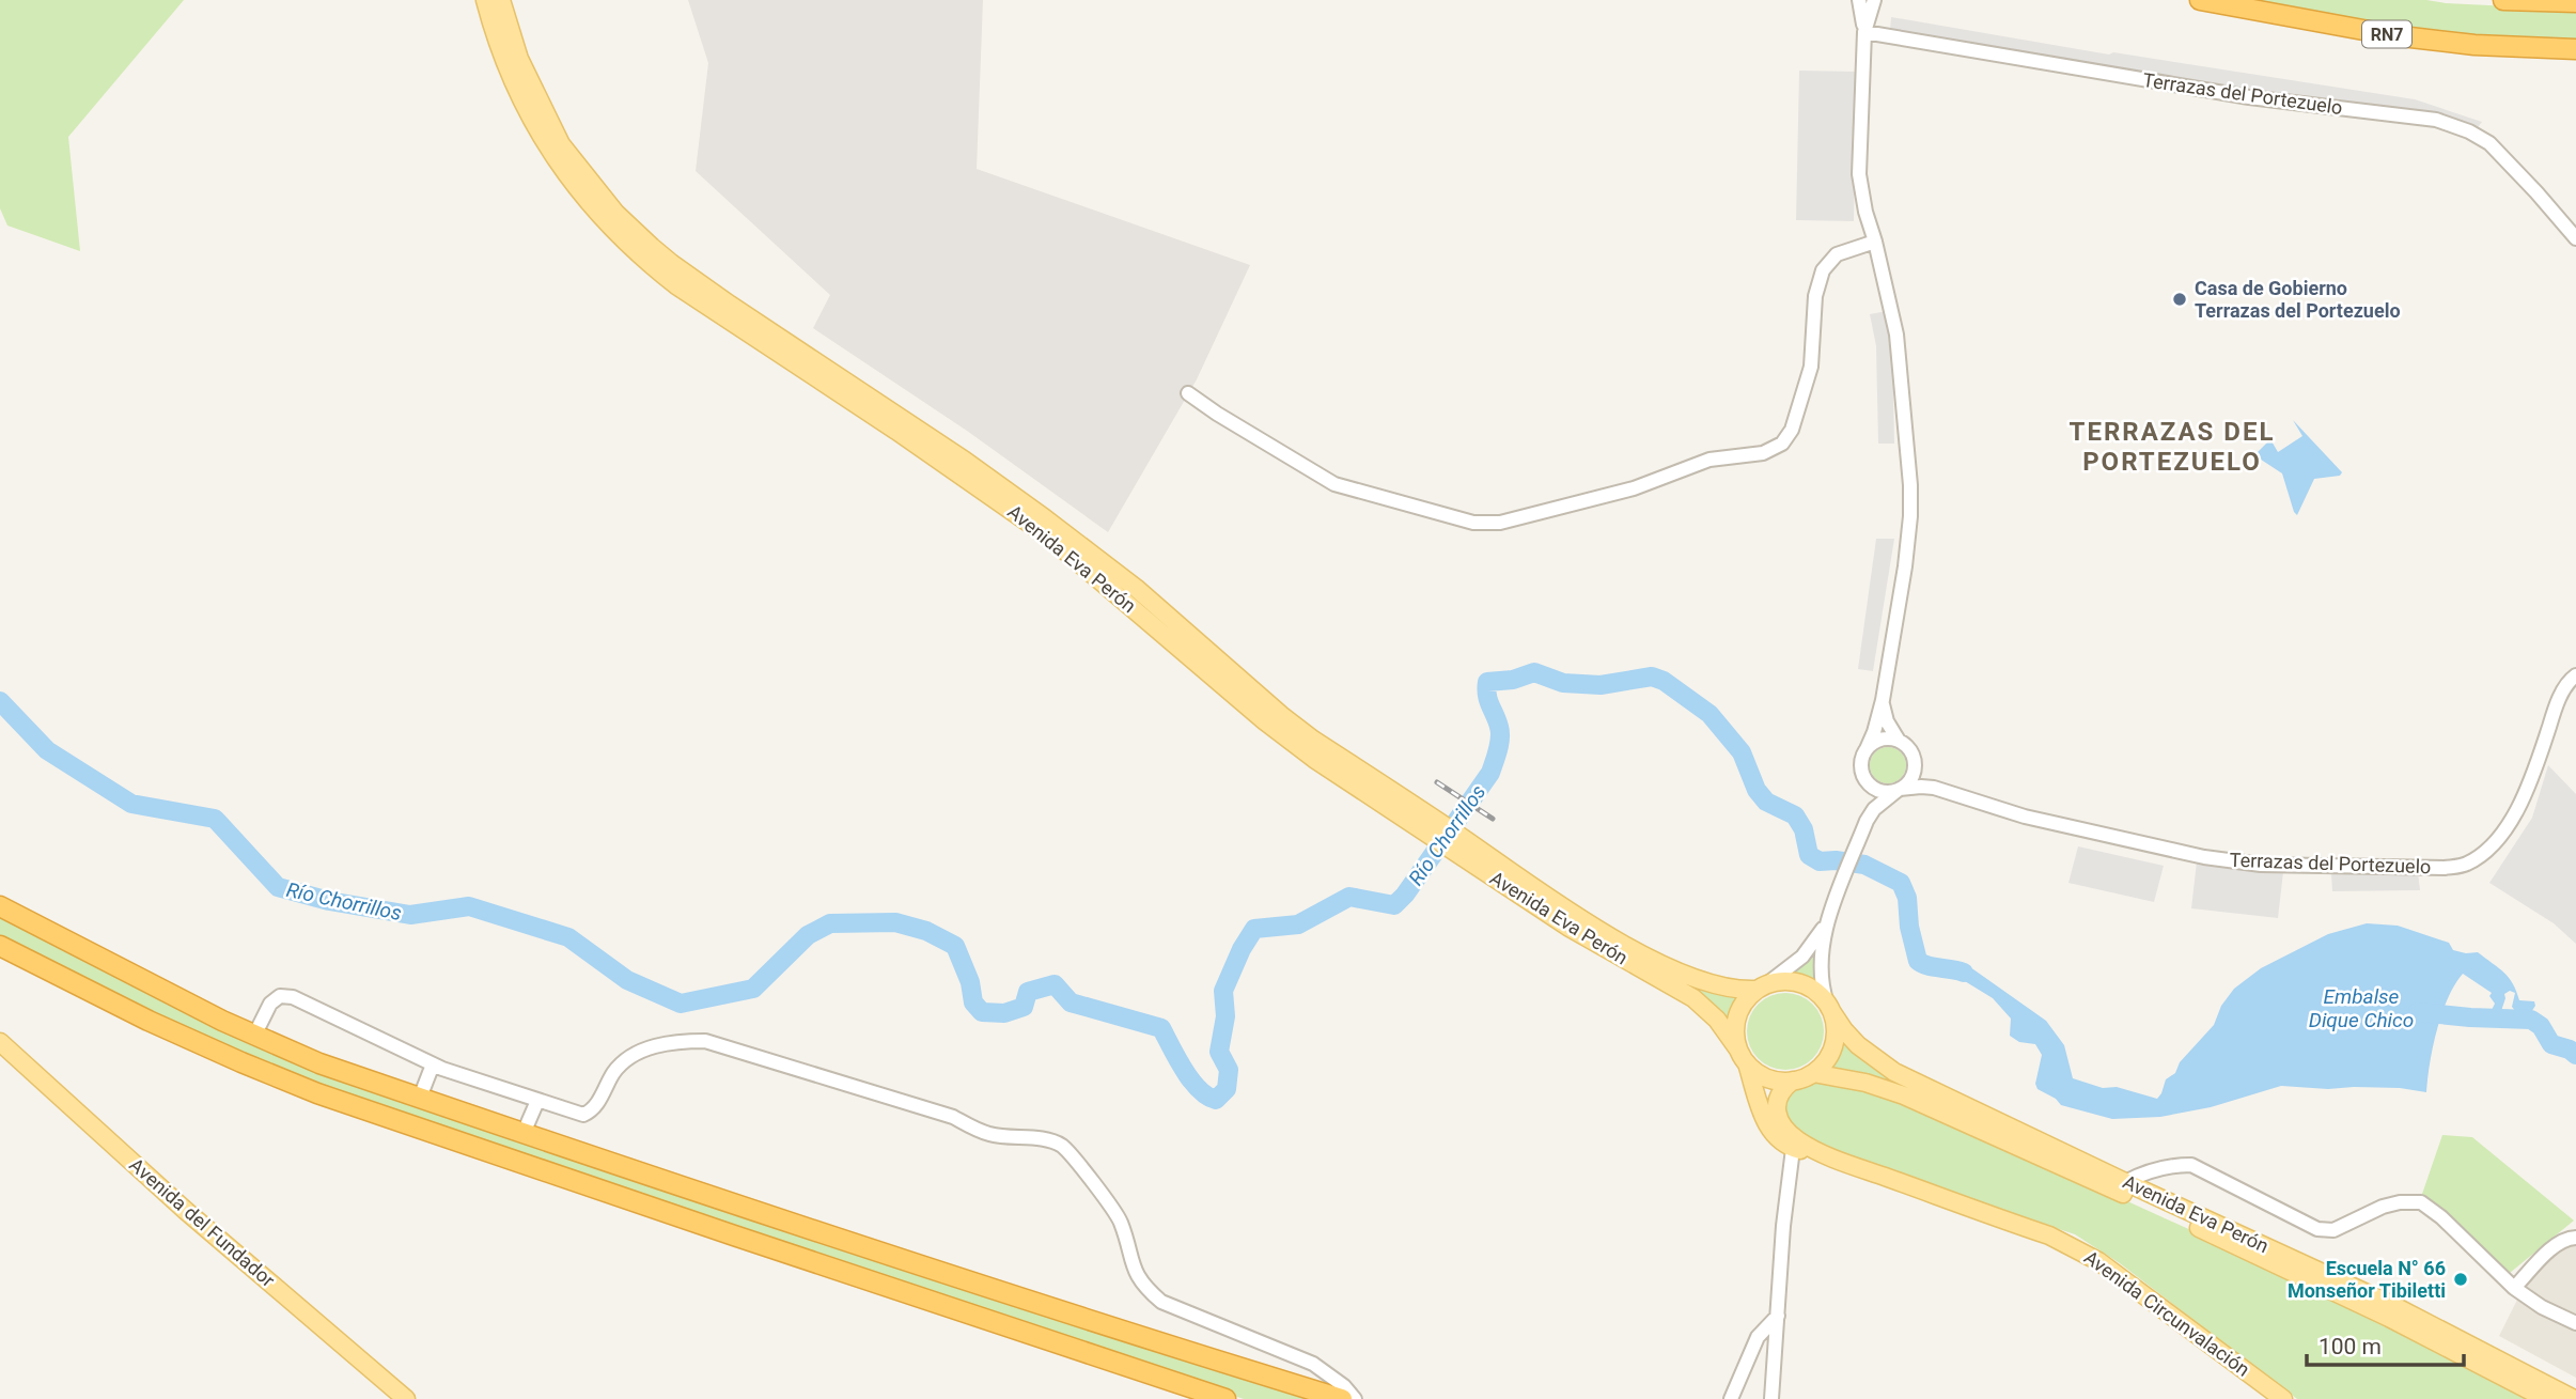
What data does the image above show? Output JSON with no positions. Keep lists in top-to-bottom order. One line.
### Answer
{"streets":{"highway":["RN7"],"main road":["Avenida Eva Perón","Avenida del Fundador","Avenida Circunvalación"],"street":["Terrazas del Portezuelo"]},"crossings":[["Avenida Eva Perón","Avenida Circunvalación"]],"districts":["TERRAZAS DEL PORTEZUELO"],"water":["Río Chorrillos","Embalse Dique Chico"],"places":["Casa de Gobierno Terrazas del Portezuelo","Escuela N° 66 Monseñor Tibiletti"],"scale_bar":"100 m"}
